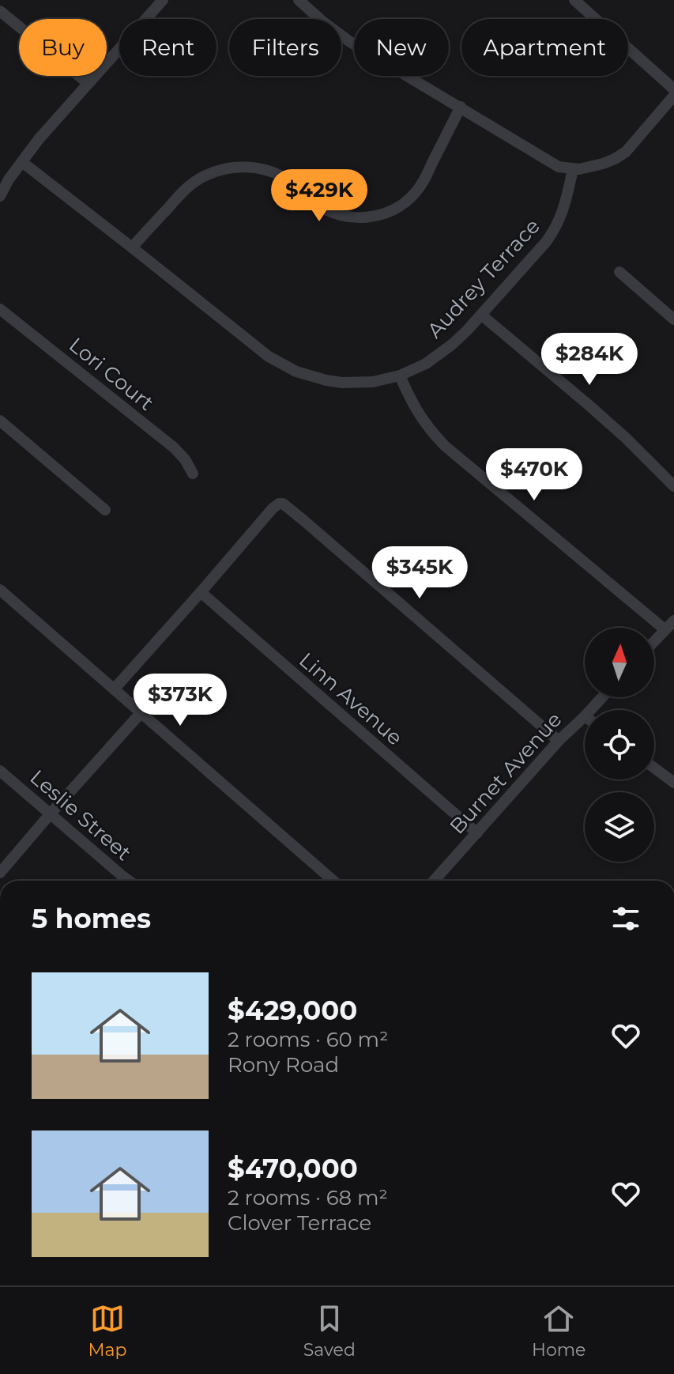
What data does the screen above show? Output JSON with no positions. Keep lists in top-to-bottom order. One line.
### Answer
{"streets":{"street":["Audrey Terrace","Lori Court","Linn Avenue","Burnet Avenue","Leslie Street"]},"crossings":[["Linn Avenue","Burnet Avenue"]],"north":"top","page":{"chip":["Buy","Rent","Filters","New","Apartment"],"price":["$429K","$284K","$470K","$345K","$373K"],"heading":"5 homes","list":[{"name":"$429,000","note":"2 rooms · 60 m² · Rony Road"},{"name":"$470,000","note":"2 rooms · 68 m² · Clover Terrace"}],"tabs":["Map","Saved","Home"]}}
